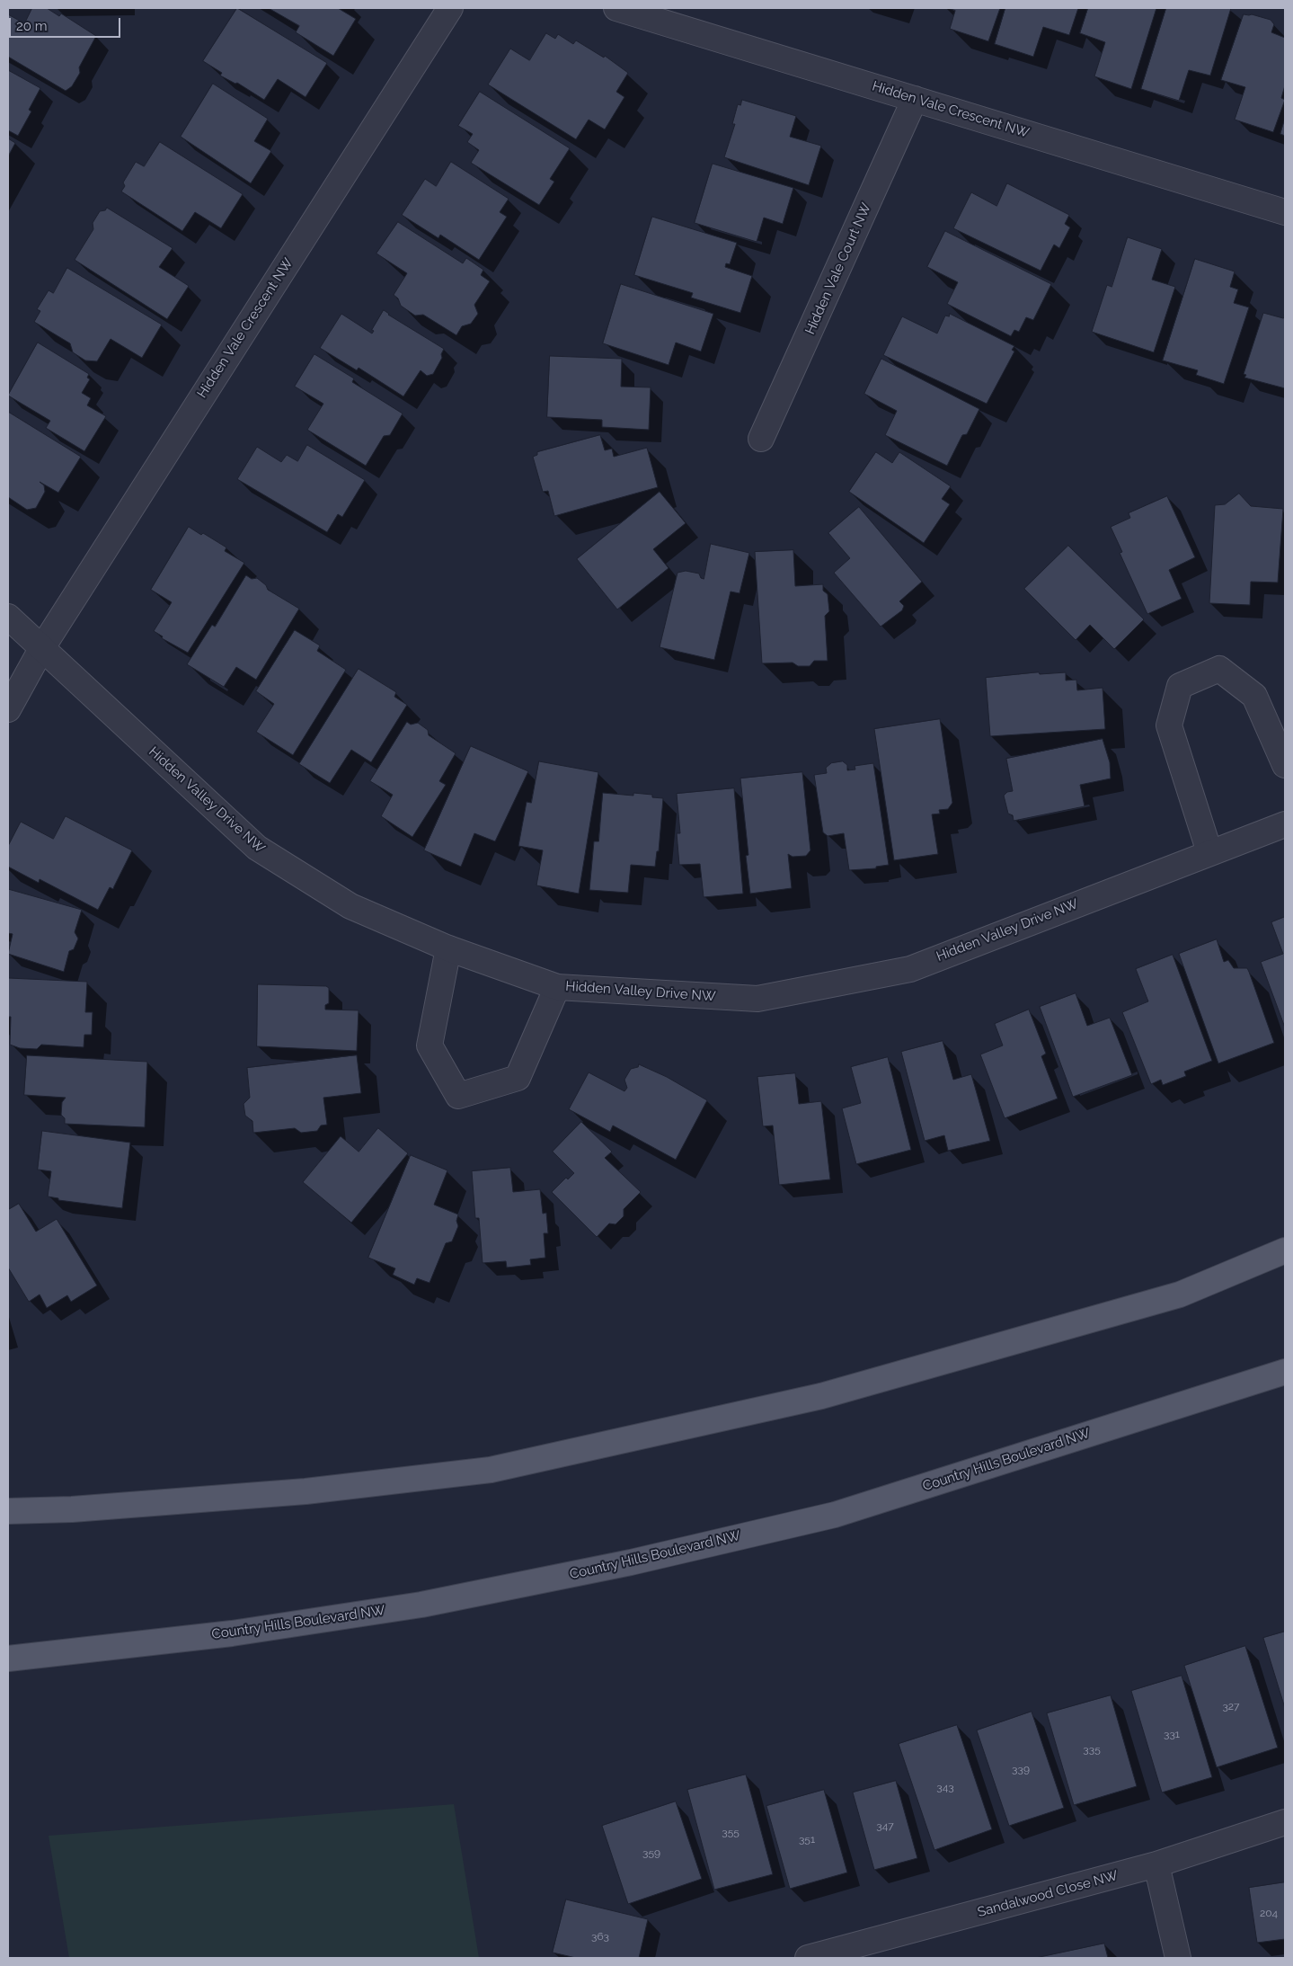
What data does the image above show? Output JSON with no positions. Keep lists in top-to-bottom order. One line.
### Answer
{"streets":{"main road":["Country Hills Boulevard NW"],"street":["Hidden Vale Crescent NW","Hidden Vale Court NW","Hidden Valley Drive NW","Sandalwood Close NW"]},"crossings":[["Hidden Vale Crescent NW","Hidden Vale Court NW"],["Hidden Vale Crescent NW","Hidden Valley Drive NW"]],"house_numbers":["327","331","335","339","343","347","355","351","359","204","363"],"scale_bar":"20 m"}
